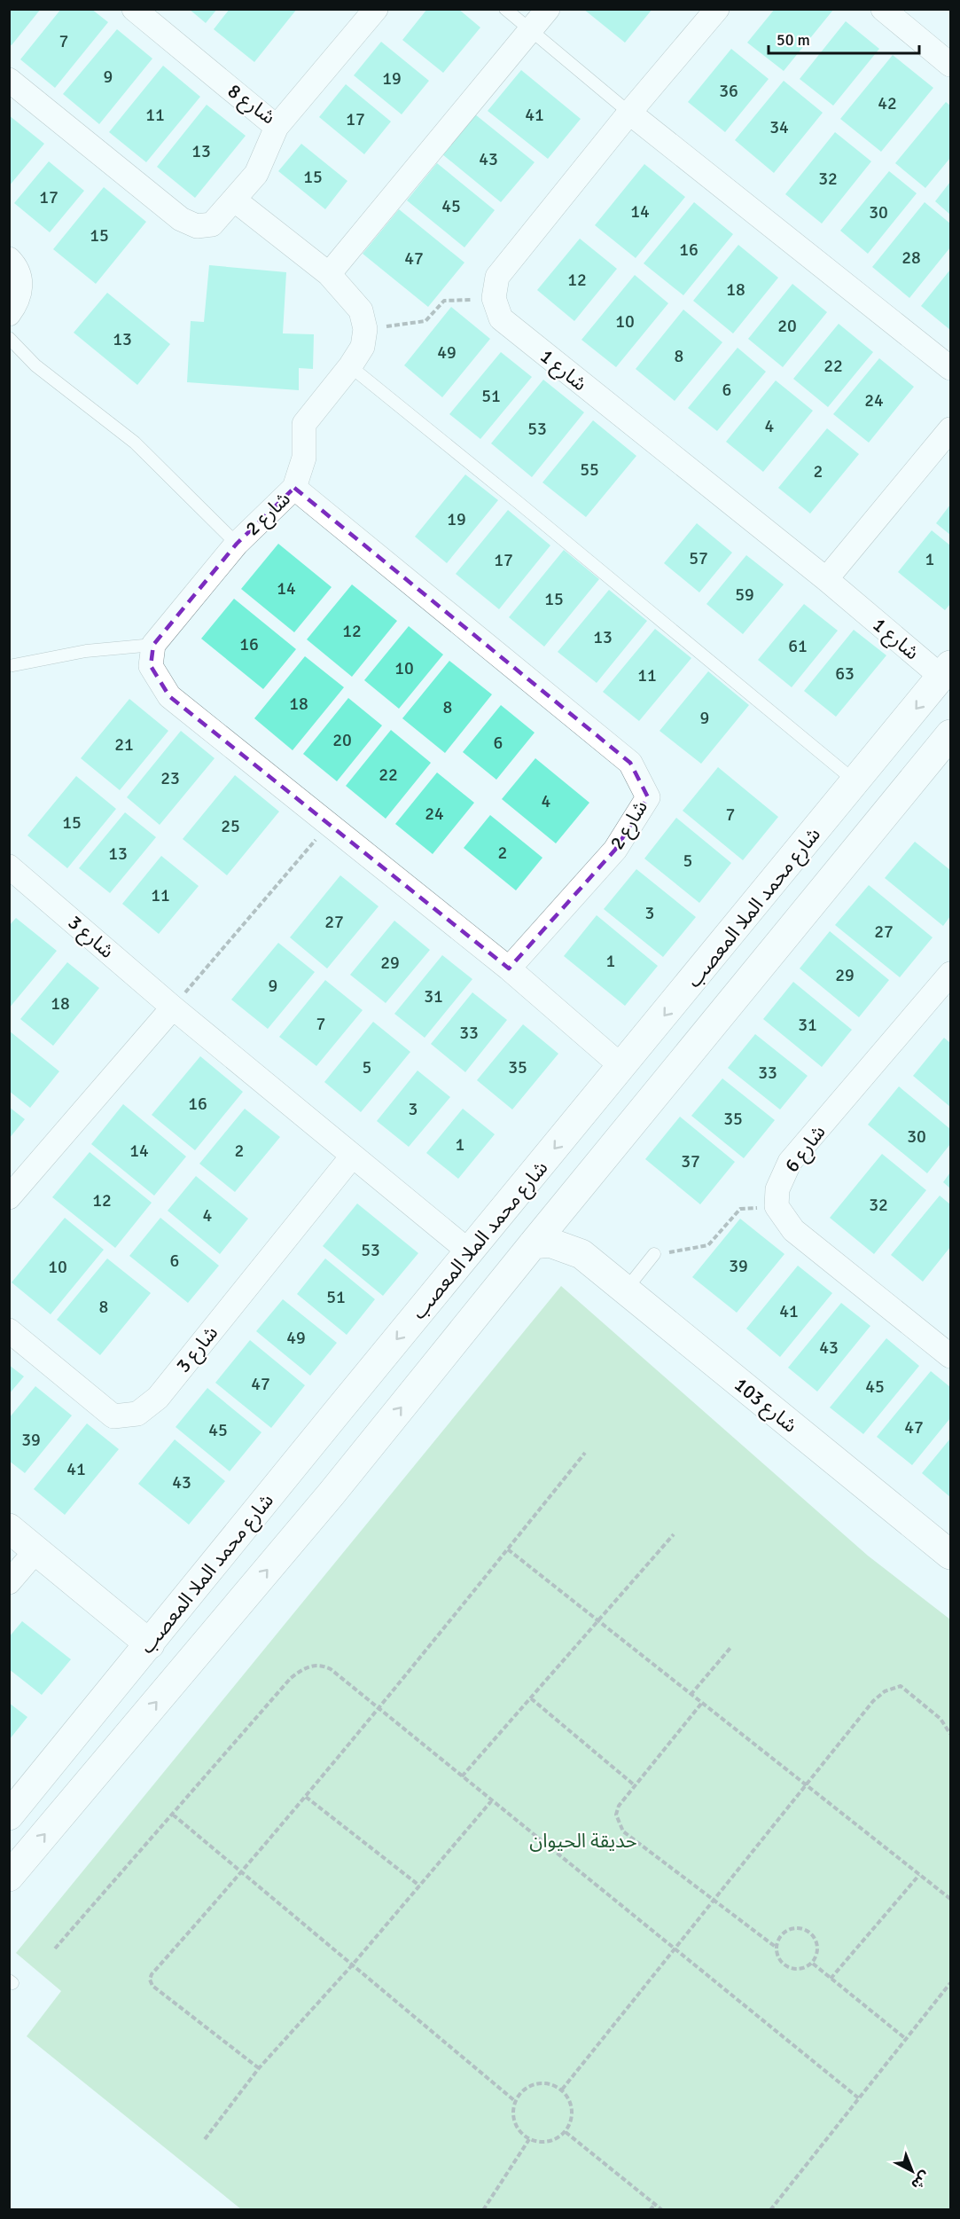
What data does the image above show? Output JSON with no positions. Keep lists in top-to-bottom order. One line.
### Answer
{"streets":{"street":["شارع 8","شارع 1","شارع 2","شارع محمد الملا المعصب","شارع 3","شارع 6","شارع 103"]},"crossings":[["شارع 1","شارع محمد الملا المعصب"],["شارع محمد الملا المعصب","شارع 3"]],"parks":["حديقة الحيوان"],"house_numbers":["7","9","19","36","42","11","41","17","34","13","43","15","32","17","45","14","30","15","16","28","47","12","18","10","20","13","49","8","22","6","51","24","4","53","55","2","19","57","1","17","14","59","15","12","13","16","61","10","63","11","18","8","9","20","6","21","22","23","4","24","7","15","25","2","13","5","11","3","27","27","1","29","29","9","31","18","7","31","33","5","35","33","16","3","35","30","1","14","2","37","12","32","4","53","6","39","10","51","8","41","49","43","47","45","47","45","39","41","43"],"scale_bar":"50 m","north":"bottom right"}
